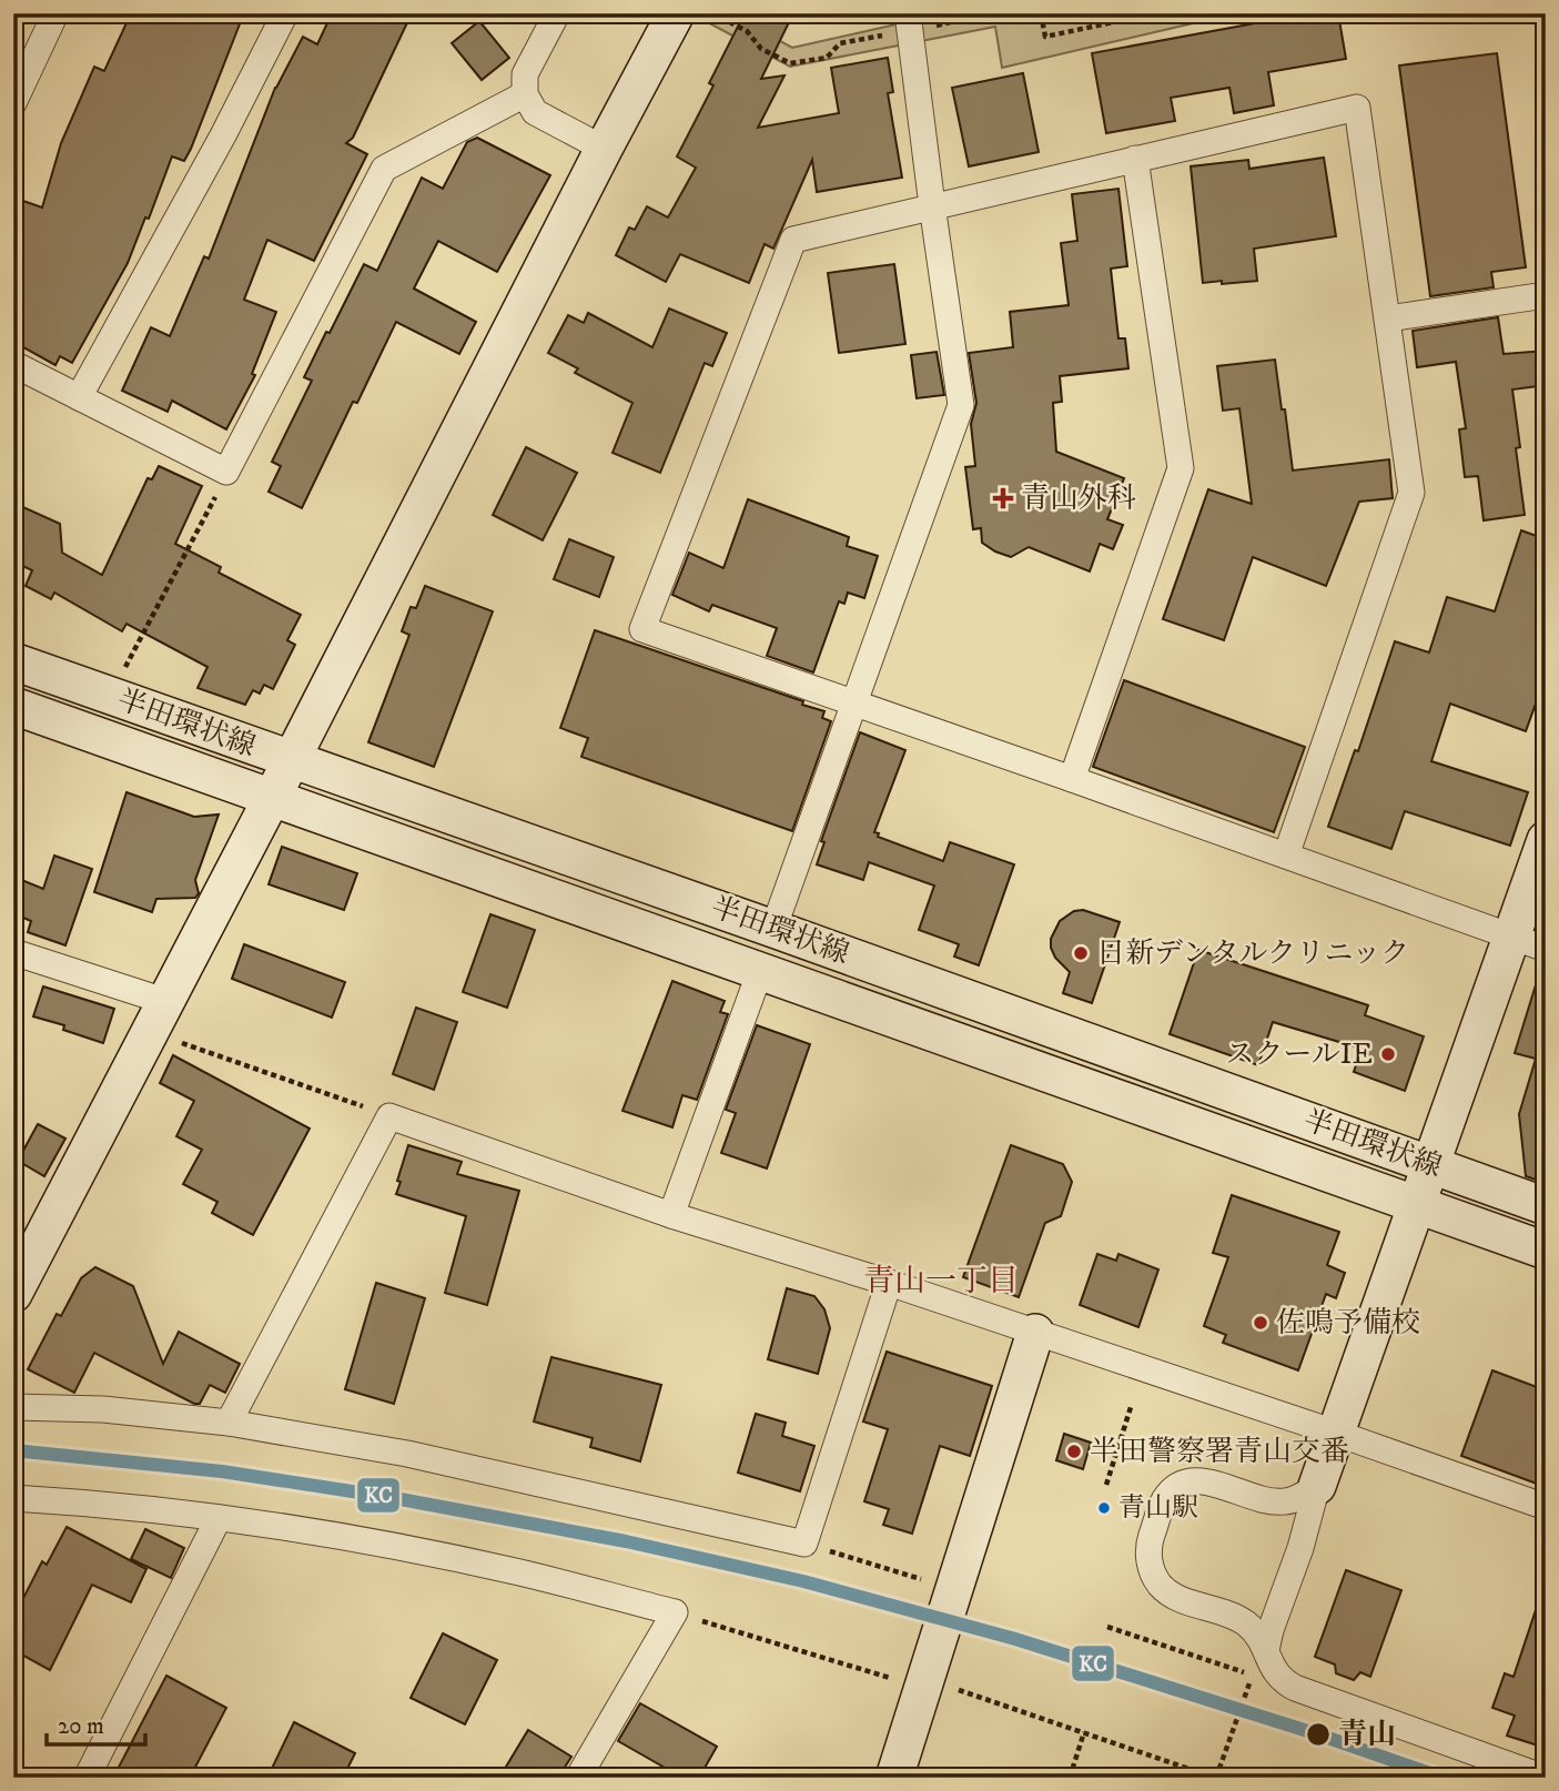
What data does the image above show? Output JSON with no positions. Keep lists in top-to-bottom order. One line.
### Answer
{"streets":{"main road":["半田環状線"]},"districts":["青山一丁目"],"places":{"health":["青山外科"],"other":["日新デンタルクリニック","スクールIE","佐鳴予備校","半田警察署青山交番","青山駅","青山"]},"lines":["transit line KC"],"scale_bar":"20 m"}
